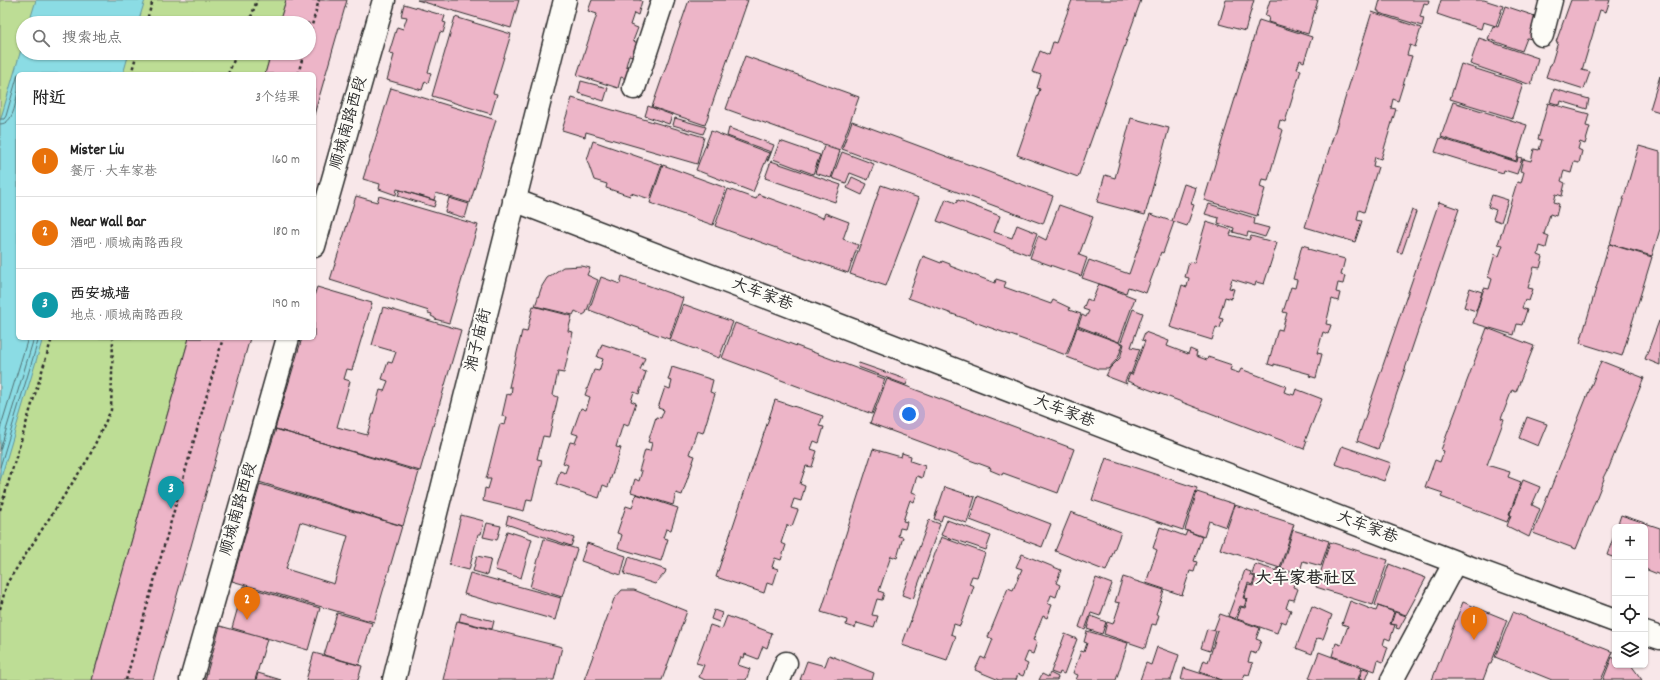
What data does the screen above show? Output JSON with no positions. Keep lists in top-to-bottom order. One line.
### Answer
{"streets":{"street":["顺城南路西段","大车家巷","湘子庙街"]},"crossings":[["大车家巷","湘子庙街"]],"districts":["大车家巷社区"],"page":{"search":"搜索地点","heading":["附近","3个结果"],"list":[{"mark":"1","name":"Mister Liu","note":"餐厅 · 大车家巷","value":"160 m"},{"mark":"2","name":"Near Wall Bar","note":"酒吧 · 顺城南路西段","value":"180 m"},{"mark":"3","name":"西安城墙","note":"地点 · 顺城南路西段","value":"190 m"}],"pins":["3","2","1"],"map_buttons":["+","−"]}}
